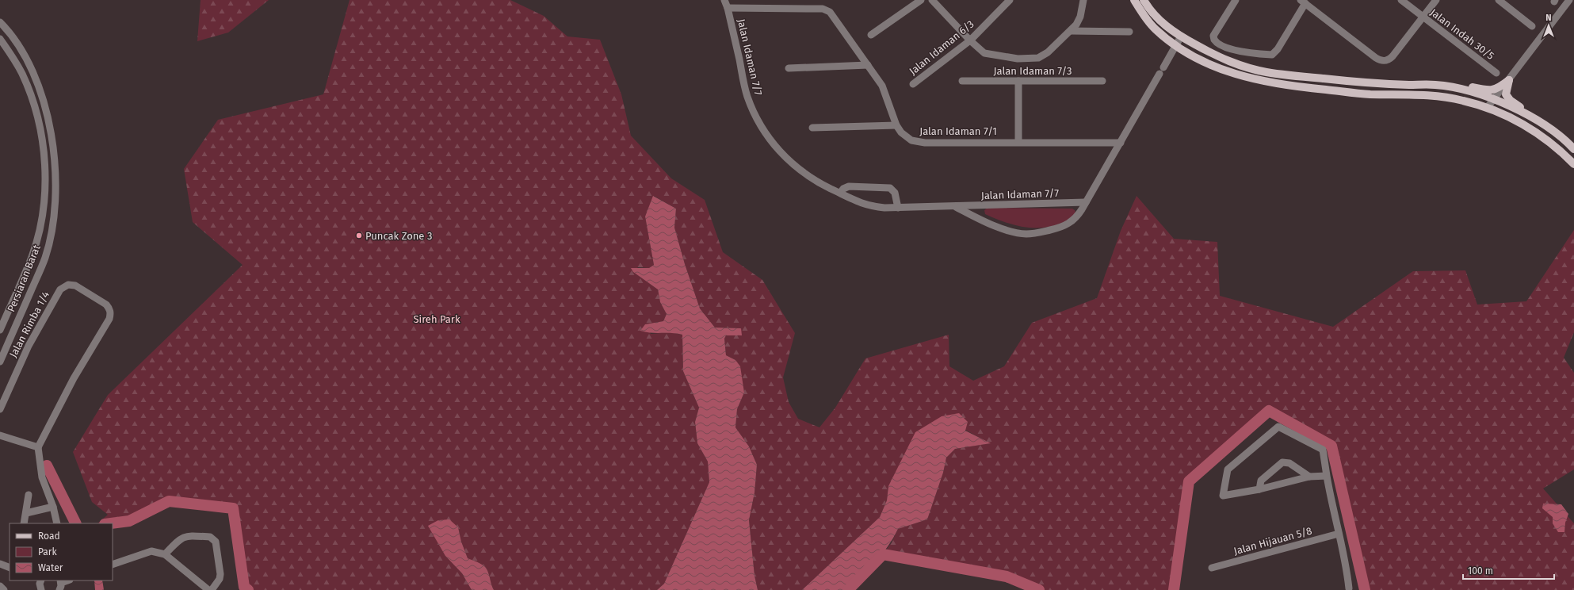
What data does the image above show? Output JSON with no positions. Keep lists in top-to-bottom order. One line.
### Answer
{"streets":{"street":["Jalan Indah 30/5","Jalan Idaman 6/3","Jalan Idaman 7/7","Jalan Idaman 7/3","Jalan Idaman 7/1","Persiaran Barat","Jalan Rimba 1/4","Jalan Hijauan 5/8"]},"crossings":[["Jalan Idaman 7/7","Jalan Idaman 7/1"]],"parks":["Sireh Park"],"places":["Puncak Zone 3"],"legend":["Road","Park","Water"],"scale_bar":"100 m","north":"top"}
